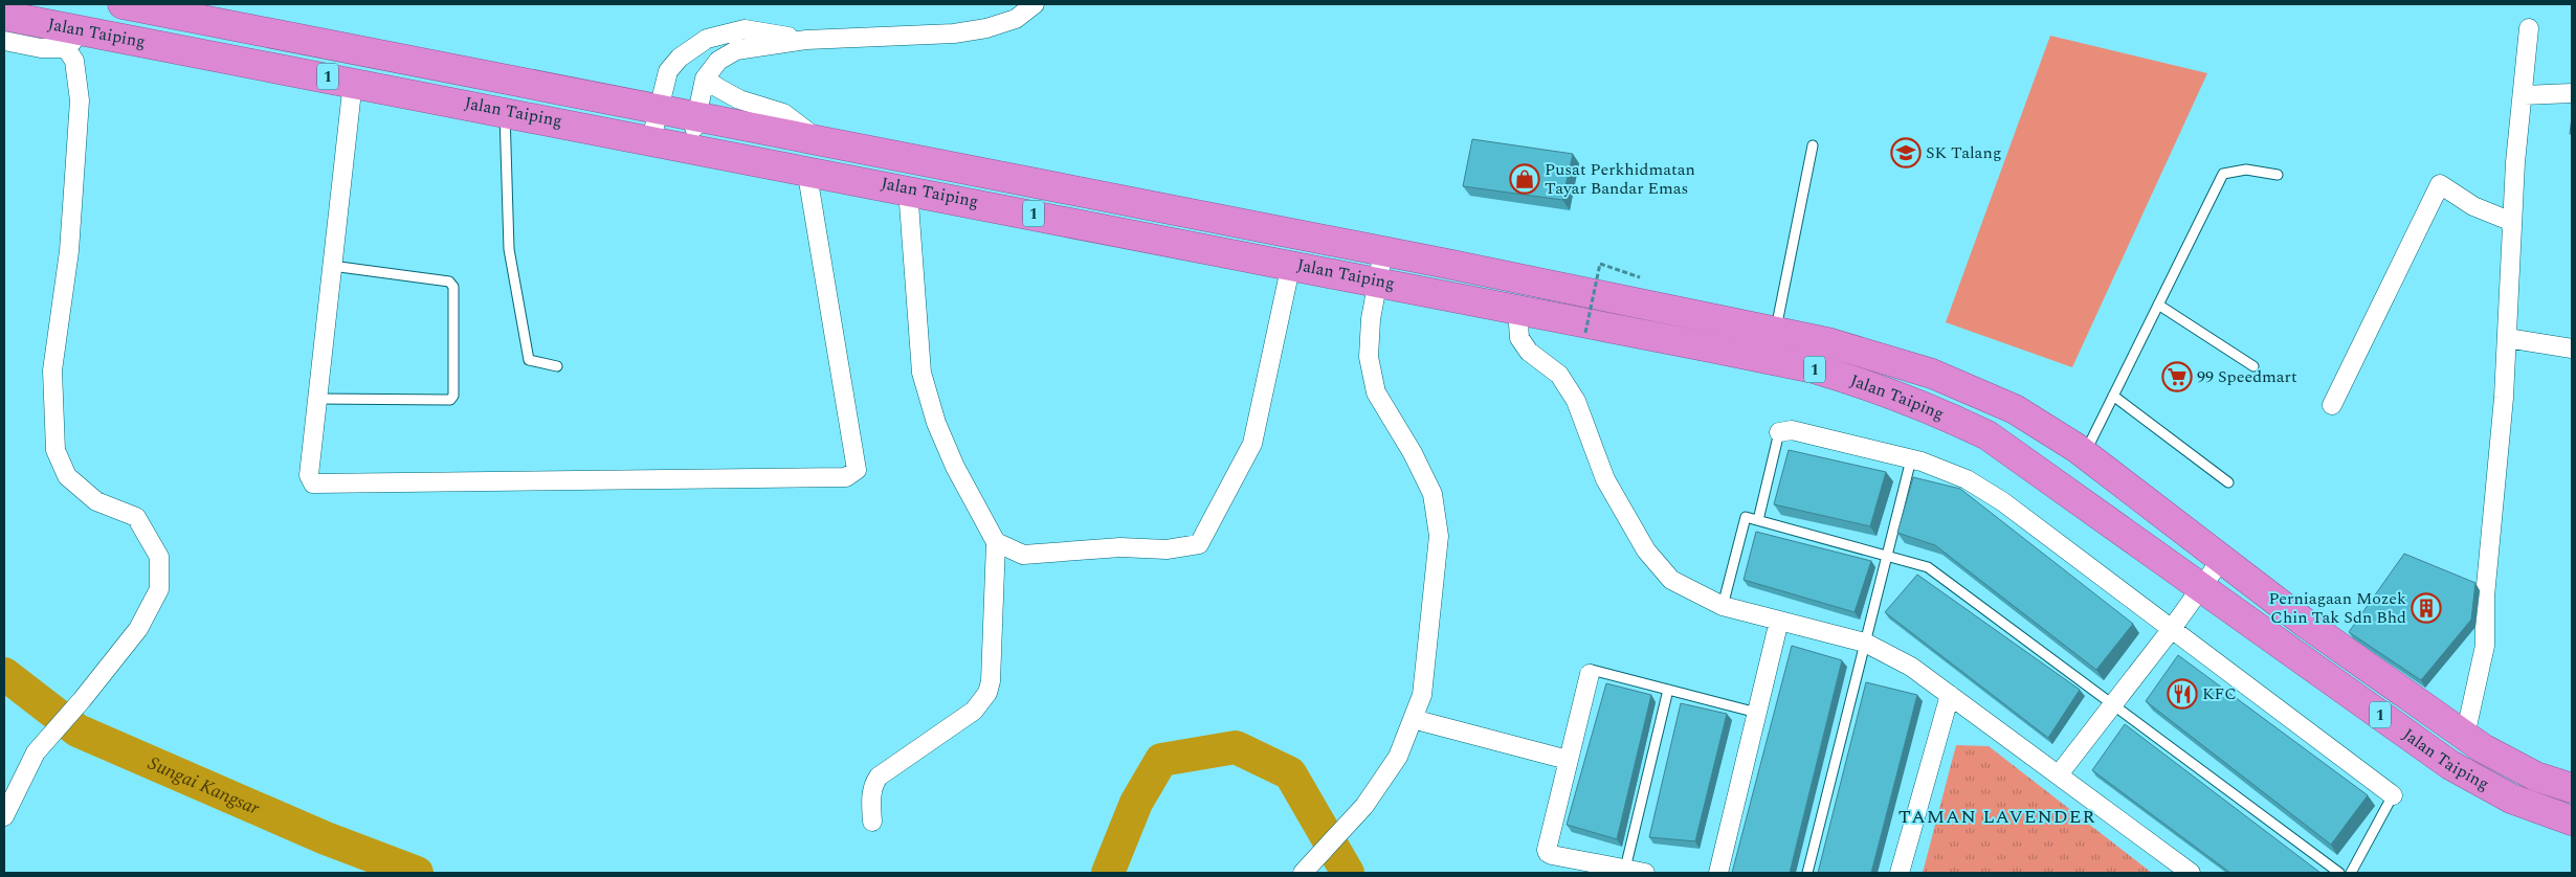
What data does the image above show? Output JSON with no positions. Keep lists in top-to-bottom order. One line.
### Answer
{"streets":{"highway":["Jalan Taiping","1"]},"districts":["TAMAN LAVENDER"],"water":["Sungai Kangsar"],"places":{"school or university":["SK Talang"],"shop":["Pusat Perkhidmatan Tayar Bandar Emas"],"supermarket":["99 Speedmart"],"building":["Perniagaan Mozek Chin Tak Sdn Bhd"],"restaurant":["KFC"]}}
